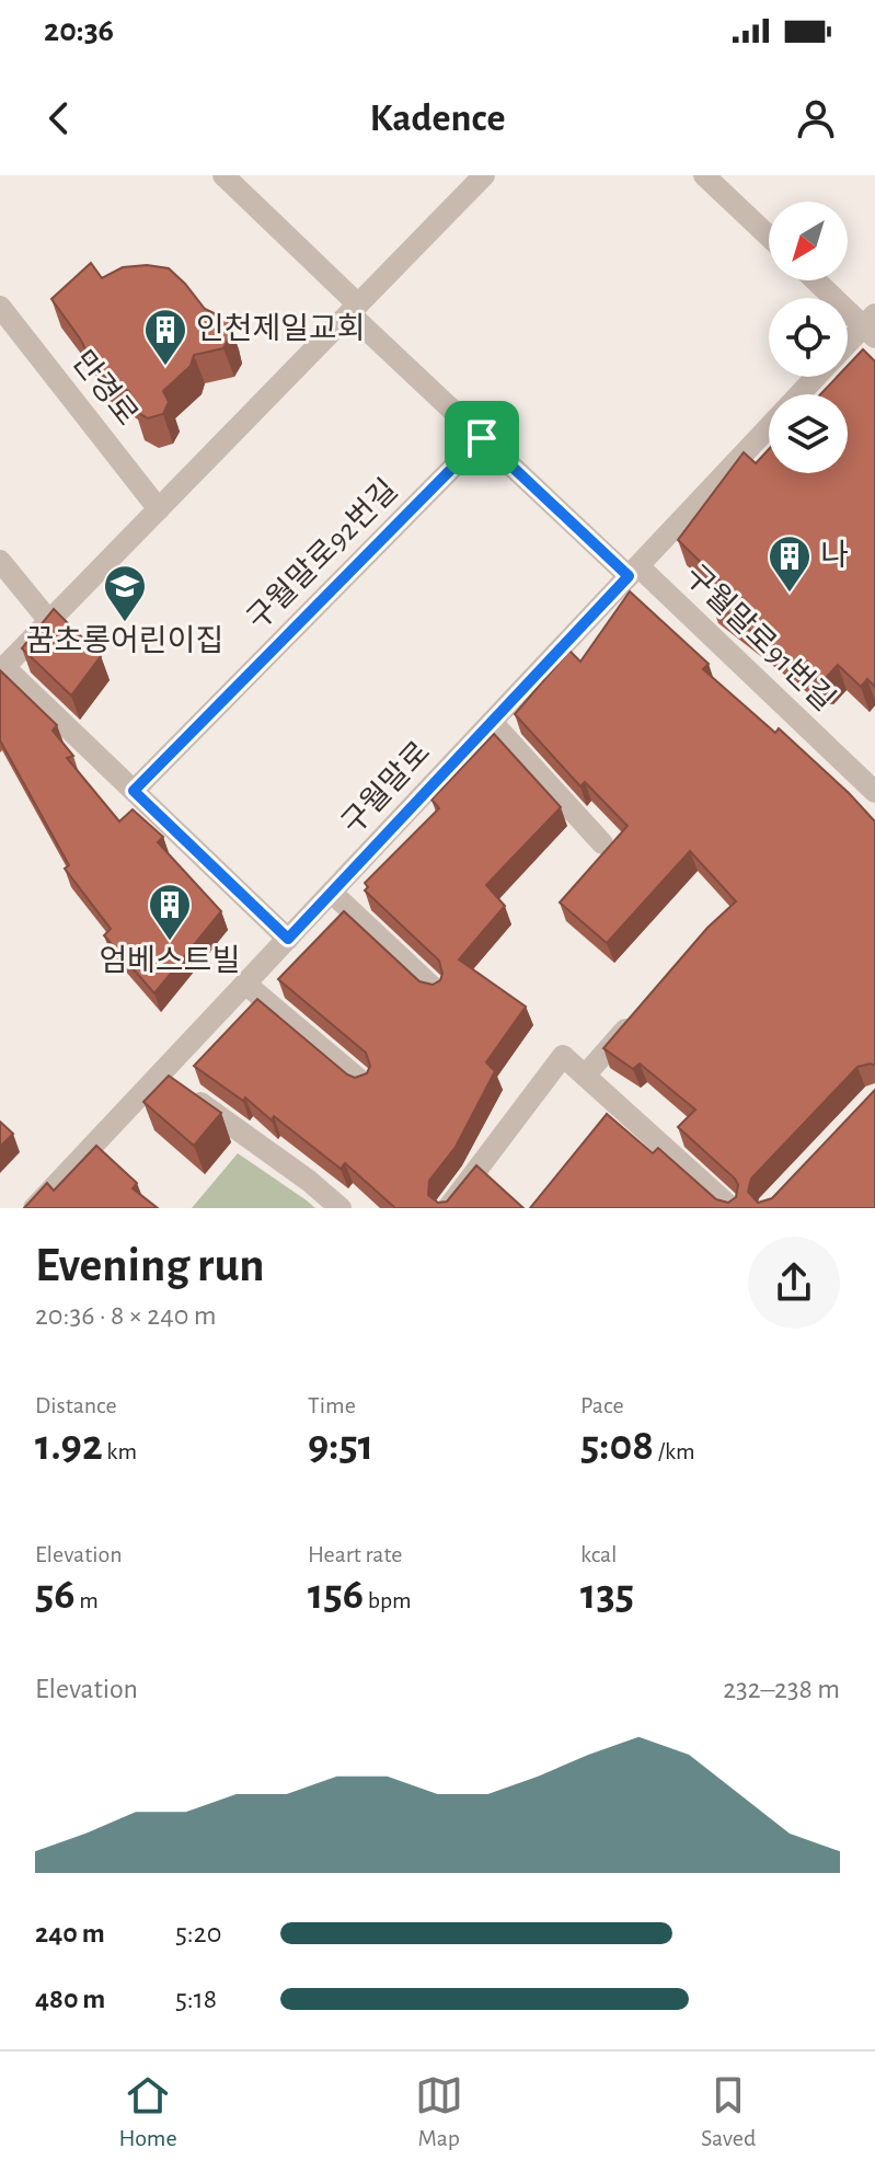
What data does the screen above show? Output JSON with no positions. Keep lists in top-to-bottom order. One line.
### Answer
{"streets":{"street":["만경로","구월말로92번길","구월말로91번길","구월말로"]},"crossings":[["구월말로91번길","구월말로"]],"places":{"building":["인천제일교회","나","엄베스트빌"],"school or university":["꿈초롱어린이집"]},"north":"bottom left","page":{"status":"20:36","header":"Kadence","heading":["Evening run","20:36 · 8 × 240 m"],"stats":[["Distance","1.92 km"],["Time","9:51"],["Pace","5:08 /km"],["Elevation","56 m"],["Heart rate","156 bpm"],["kcal","135"]],"chart":["Elevation","232–238 m"],"list":[{"name":"240 m","note":"5:20"},{"name":"480 m","note":"5:18"}],"tabs":["Home","Map","Saved"]}}
